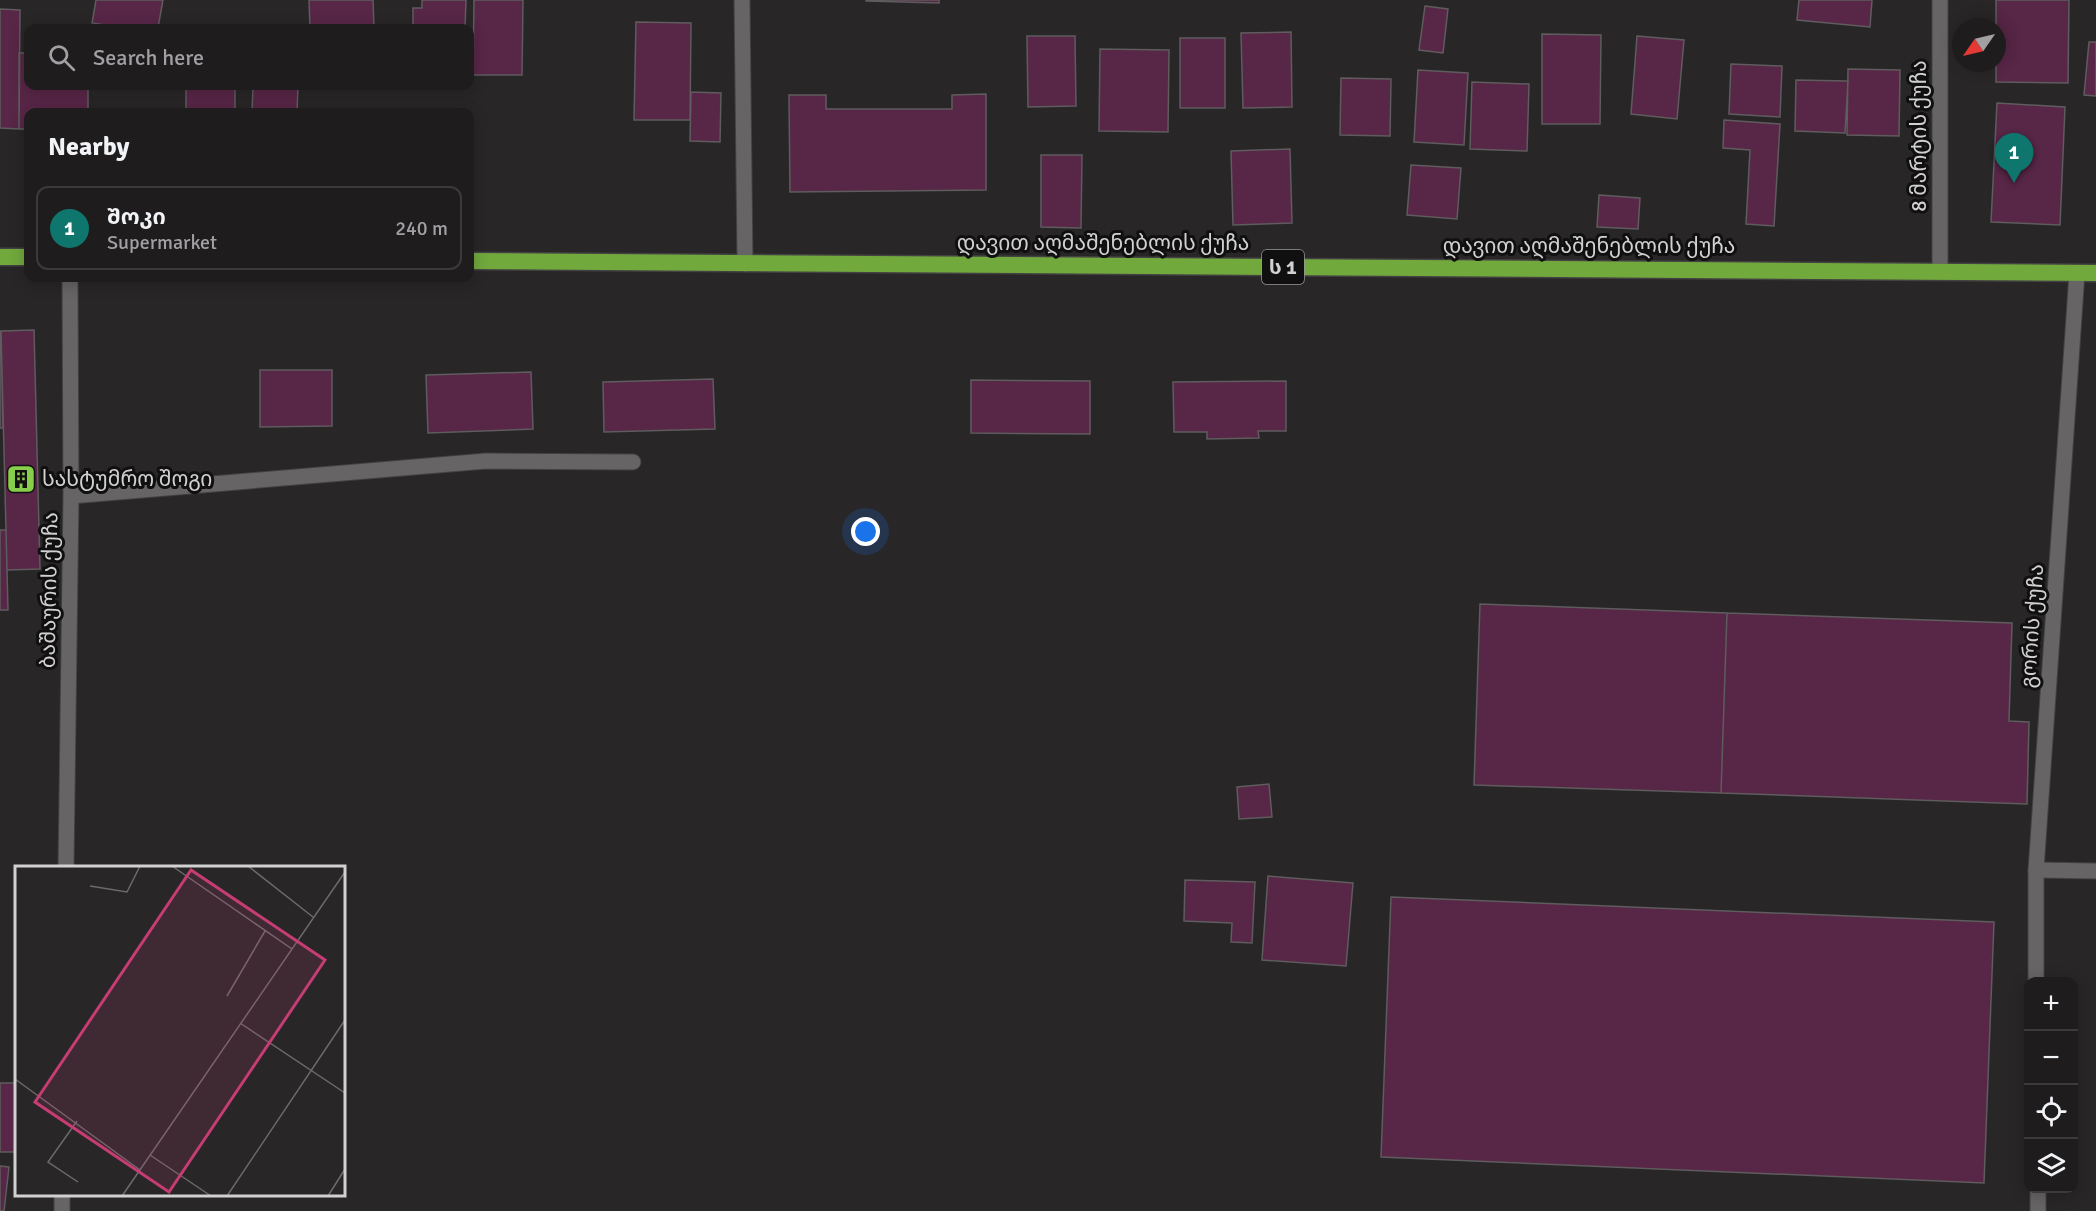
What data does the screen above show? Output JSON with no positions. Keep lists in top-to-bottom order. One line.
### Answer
{"streets":{"highway":["დავით აღმაშენებლის ქუჩა","ს 1"],"street":["8 მარტის ქუჩა","ბაშაურის ქუჩა","გორის ქუჩა"]},"crossings":[["8 მარტის ქუჩა","დავით აღმაშენებლის ქუჩა"],["დავით აღმაშენებლის ქუჩა","გორის ქუჩა"]],"places":{"building":["სასტუმრო შოგი"]},"north":"bottom left","page":{"search":"Search here","heading":"Nearby","pins":"1","list":[{"mark":"1","name":"შოკი","note":"Supermarket","value":"240 m"}],"map_buttons":["+","−"]}}
